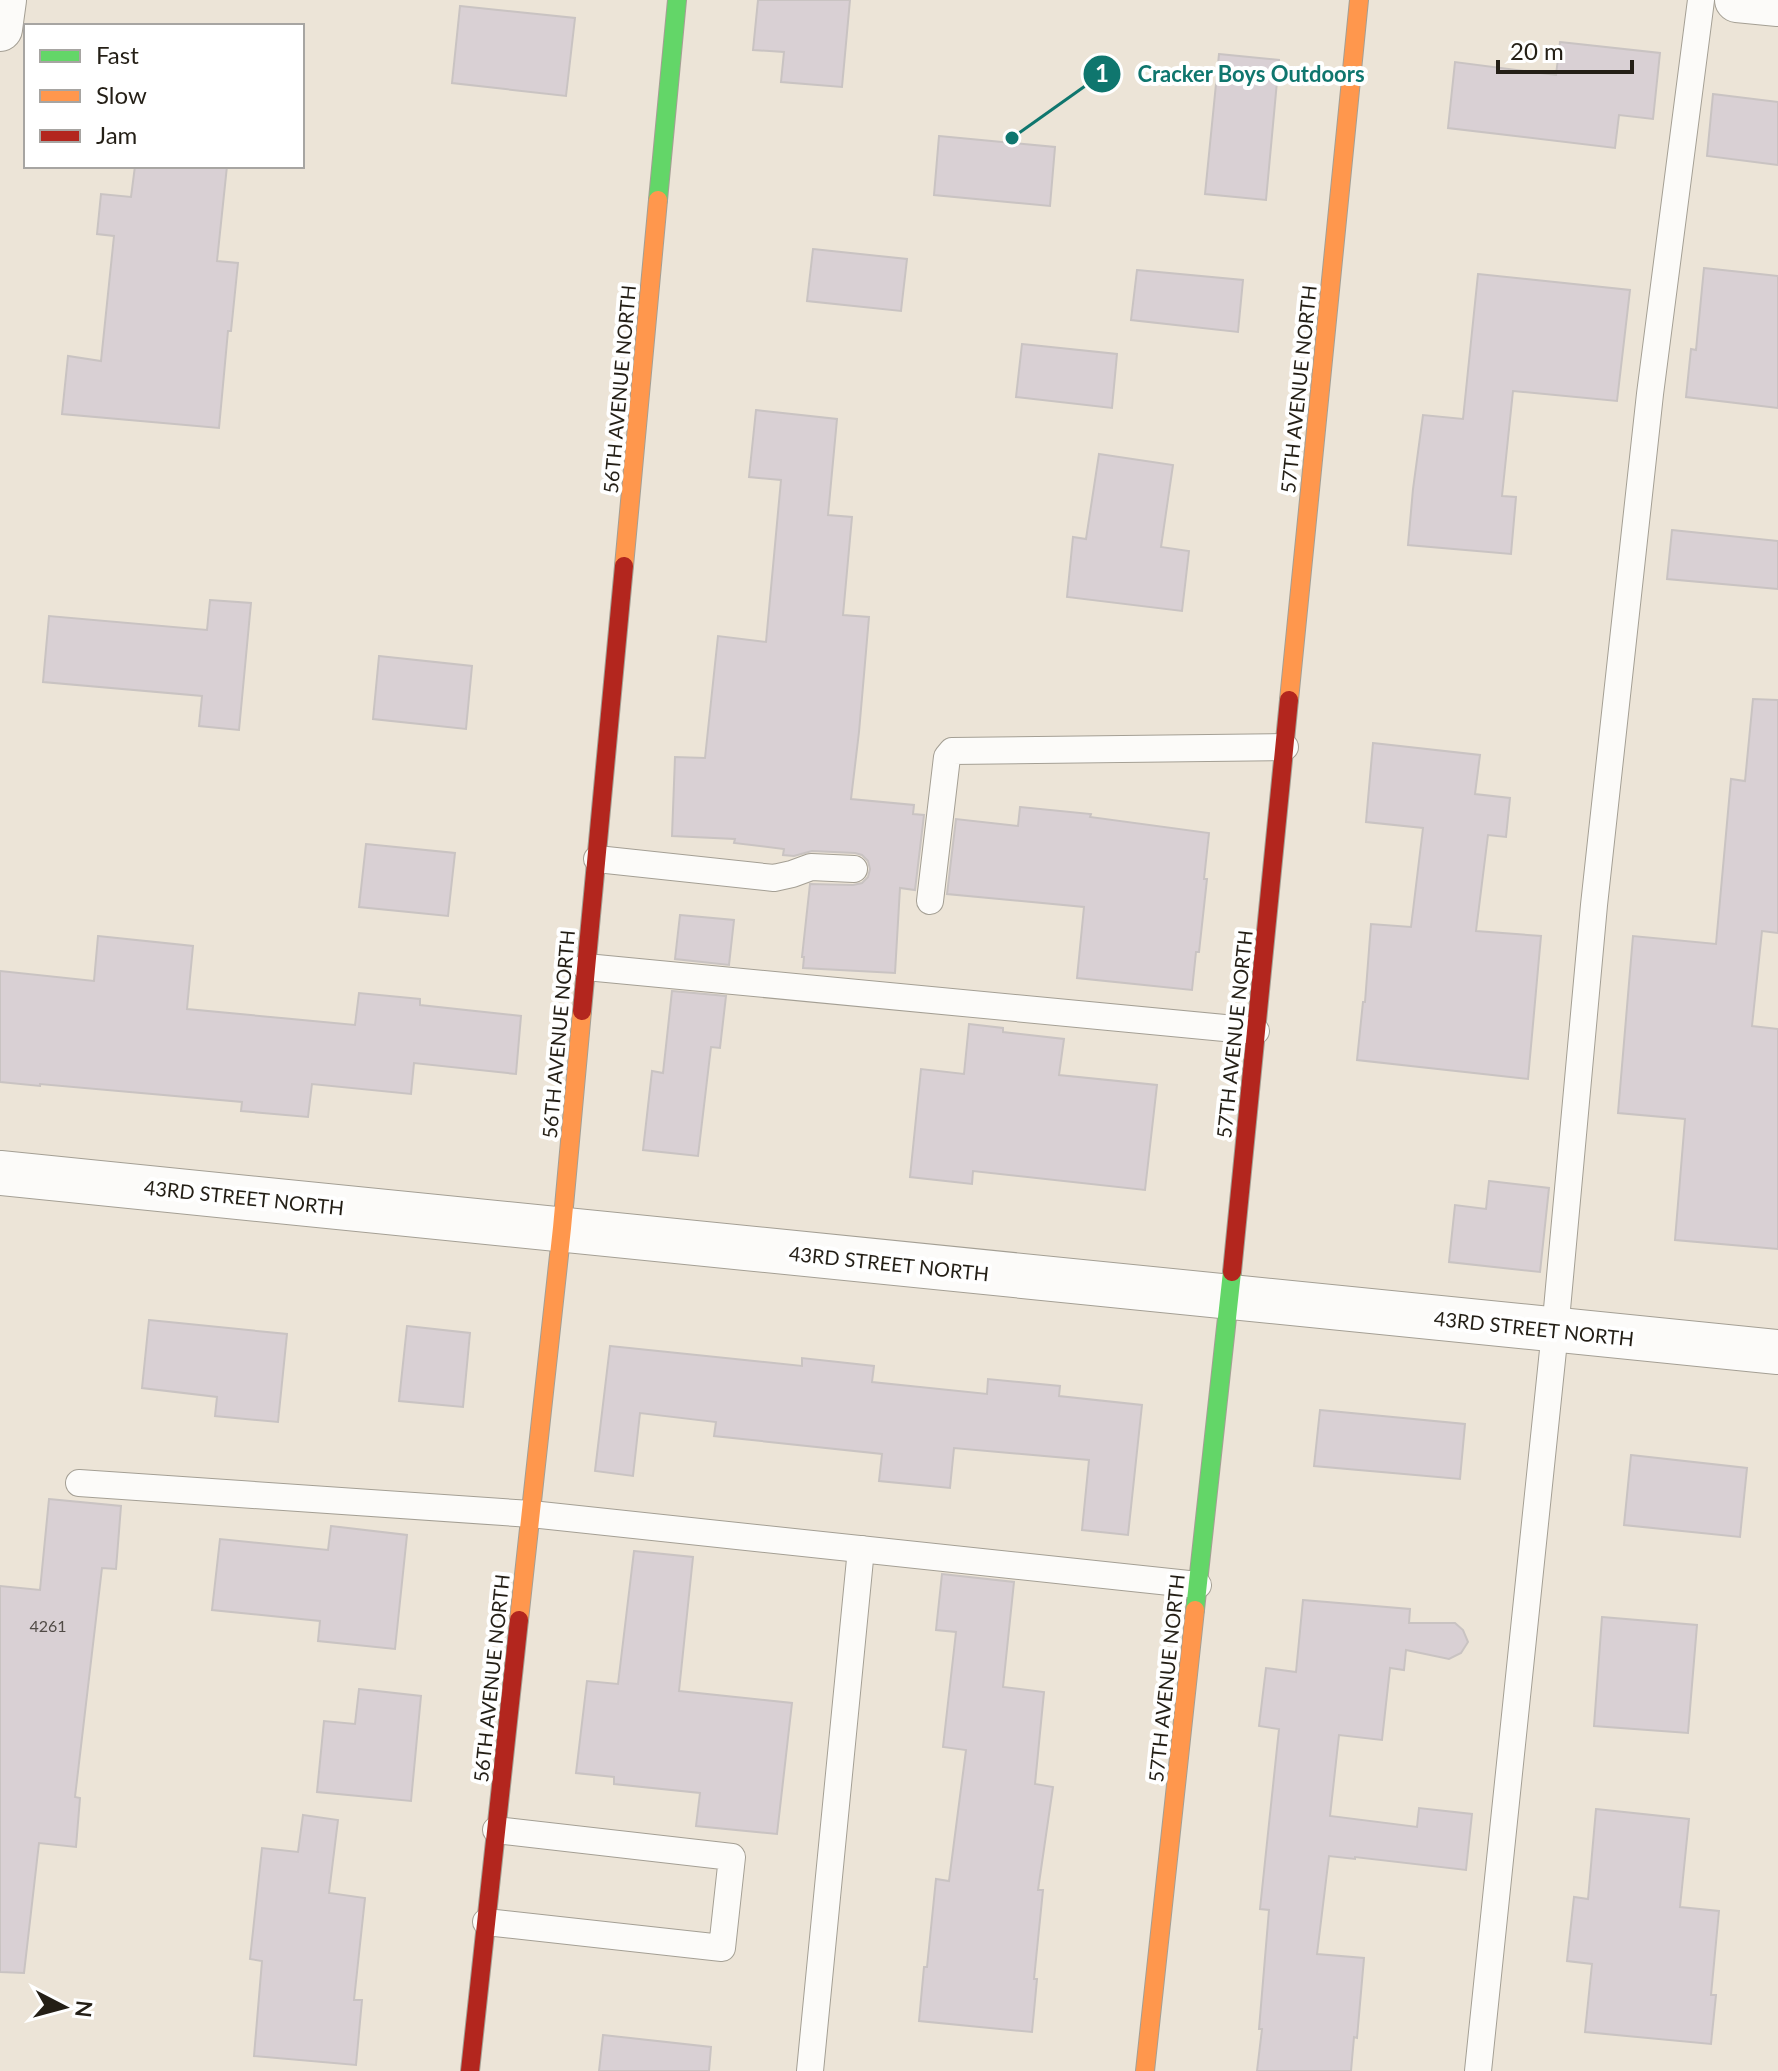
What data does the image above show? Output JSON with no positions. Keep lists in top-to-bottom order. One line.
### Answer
{"streets":{"street":["56TH AVENUE NORTH","57TH AVENUE NORTH","43RD STREET NORTH"]},"crossings":[["56TH AVENUE NORTH","43RD STREET NORTH"],["57TH AVENUE NORTH","43RD STREET NORTH"]],"places":["Cracker Boys Outdoors"],"house_numbers":["4261"],"legend":["Fast","Slow","Jam"],"scale_bar":"20 m","north":"right"}
